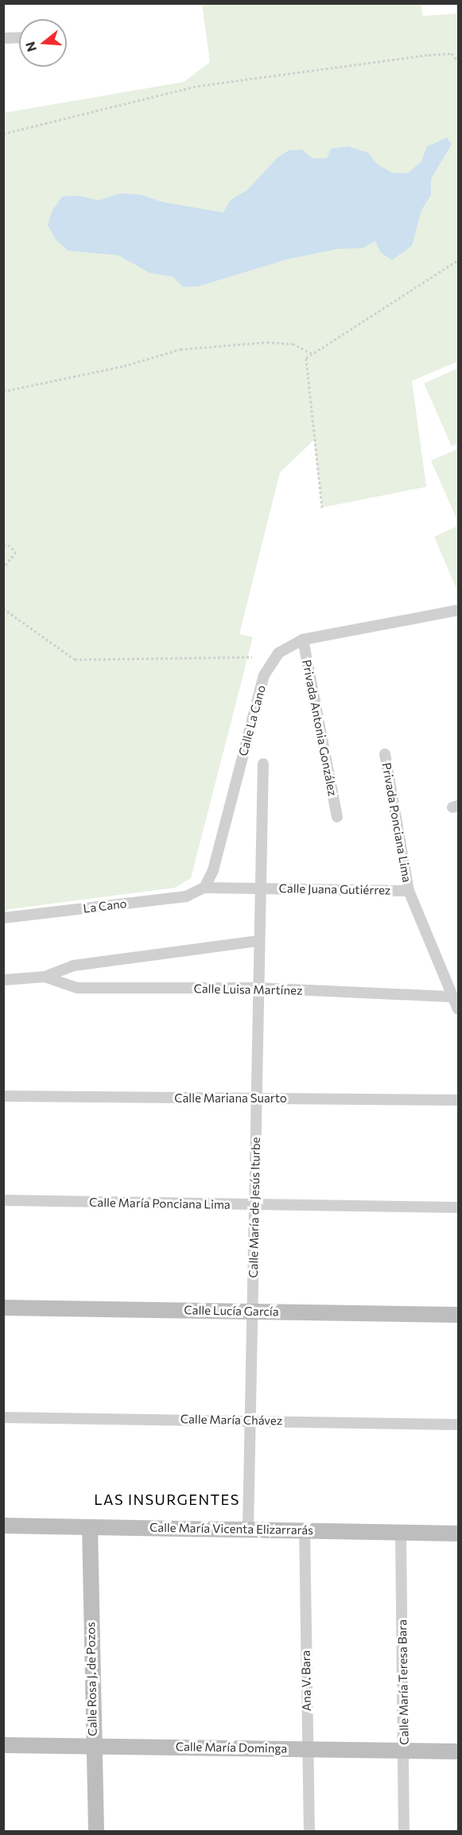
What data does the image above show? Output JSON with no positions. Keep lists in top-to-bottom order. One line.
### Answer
{"streets":{"street":["Calle La Cano","Privada Antonia González","Privada Ponciana Lima","Calle Juana Gutiérrez","La Cano","Calle Luisa Martínez","Calle Mariana Suarto","Calle María Ponciana Lima","Calle María de Jesús Iturbe","Calle Lucía García","Calle María Chávez","Calle María Vicenta Elizarrarás","Calle Rosa J. de Pozos","Ana V. Bara","Calle María Teresa Bara","Calle María Dominga"]},"crossings":[["Calle La Cano","Privada Antonia González"],["Calle La Cano","Calle Juana Gutiérrez"],["Calle La Cano","La Cano"],["Privada Ponciana Lima","Calle Juana Gutiérrez"],["Privada Ponciana Lima","Calle Luisa Martínez"],["Calle Juana Gutiérrez","La Cano"],["Calle Juana Gutiérrez","Calle María de Jesús Iturbe"],["Calle Luisa Martínez","Calle María de Jesús Iturbe"],["Calle Mariana Suarto","Calle María de Jesús Iturbe"],["Calle María Ponciana Lima","Calle María de Jesús Iturbe"],["Calle María de Jesús Iturbe","Calle Lucía García"],["Calle María de Jesús Iturbe","Calle María Chávez"],["Calle María de Jesús Iturbe","Calle María Vicenta Elizarrarás"],["Calle María Vicenta Elizarrarás","Calle Rosa J. de Pozos"],["Calle María Vicenta Elizarrarás","Ana V. Bara"],["Calle María Vicenta Elizarrarás","Calle María Teresa Bara"],["Calle Rosa J. de Pozos","Calle María Dominga"],["Ana V. Bara","Calle María Dominga"],["Calle María Teresa Bara","Calle María Dominga"]],"districts":["LAS INSURGENTES"],"north":"left"}
